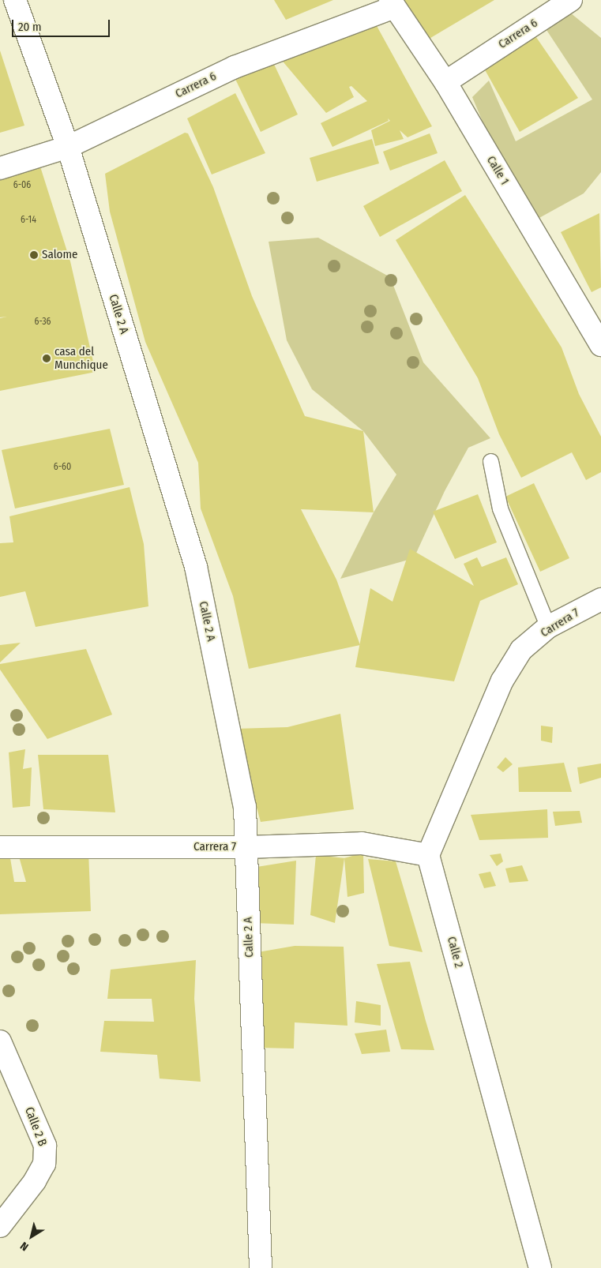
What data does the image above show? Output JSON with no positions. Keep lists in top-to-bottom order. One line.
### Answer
{"streets":{"street":["Carrera 6","Calle 1","Calle 2 A","Carrera 7","Calle 2","Calle 2 B"]},"crossings":[["Carrera 6","Calle 1"],["Carrera 6","Calle 2 A"],["Calle 2 A","Carrera 7"],["Carrera 7","Calle 2"]],"places":["Salome","casa del Munchique"],"house_numbers":["6-06","6-14","6-36","6-60"],"scale_bar":"20 m","north":"bottom left"}
